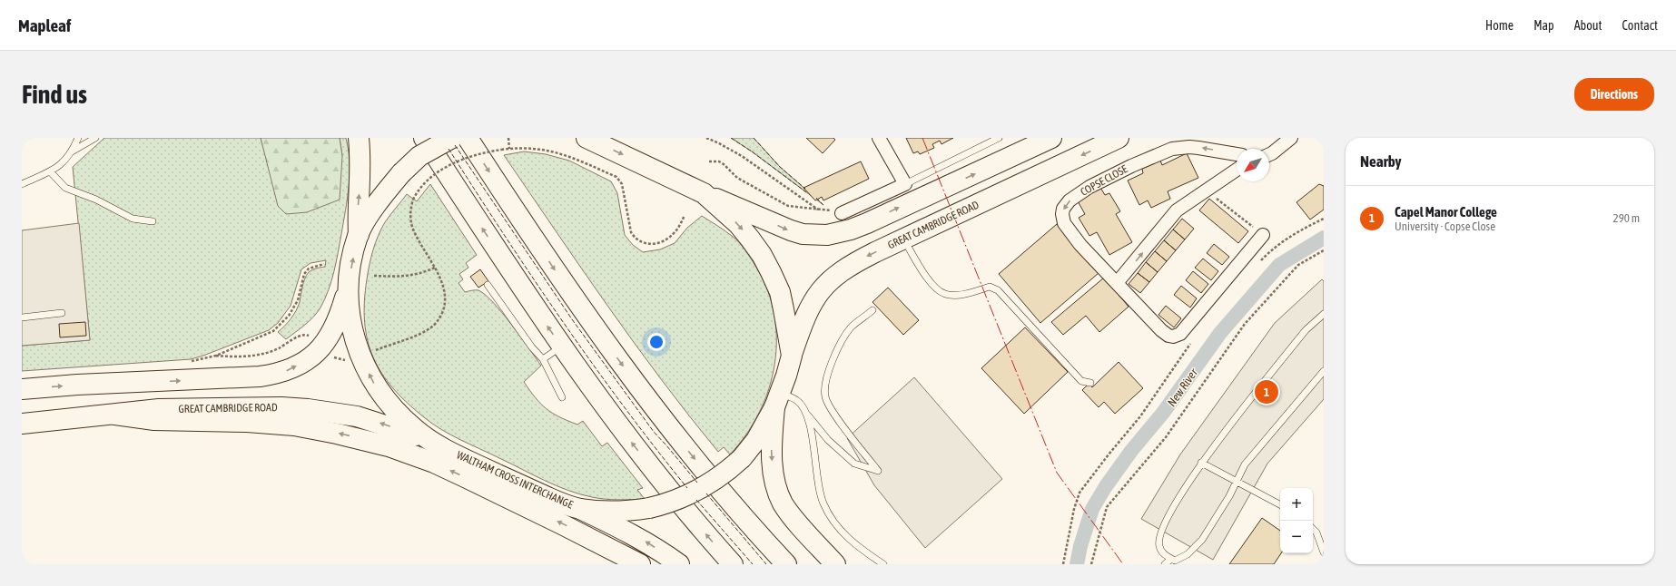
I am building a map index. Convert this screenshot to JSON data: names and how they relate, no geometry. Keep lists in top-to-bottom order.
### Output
{
  "streets": {
    "highway": ["GREAT CAMBRIDGE ROAD", "WALTHAM CROSS INTERCHANGE"],
    "street": ["COPSE CLOSE"]
  },
  "crossings": [
    ["GREAT CAMBRIDGE ROAD", "WALTHAM CROSS INTERCHANGE"]
  ],
  "water": ["New River"],
  "north": "bottom left",
  "page": {
    "header": "Mapleaf",
    "nav": [
      "Home",
      "Map",
      "About",
      "Contact"
    ],
    "buttons": "Directions",
    "title": "Find us",
    "heading": "Nearby",
    "list": [
      {
        "mark": "1",
        "name": "Capel Manor College",
        "note": "University · Copse Close",
        "value": "290 m"
      }
    ],
    "pins": "1",
    "map_buttons": ["+", "−"]
  }
}
